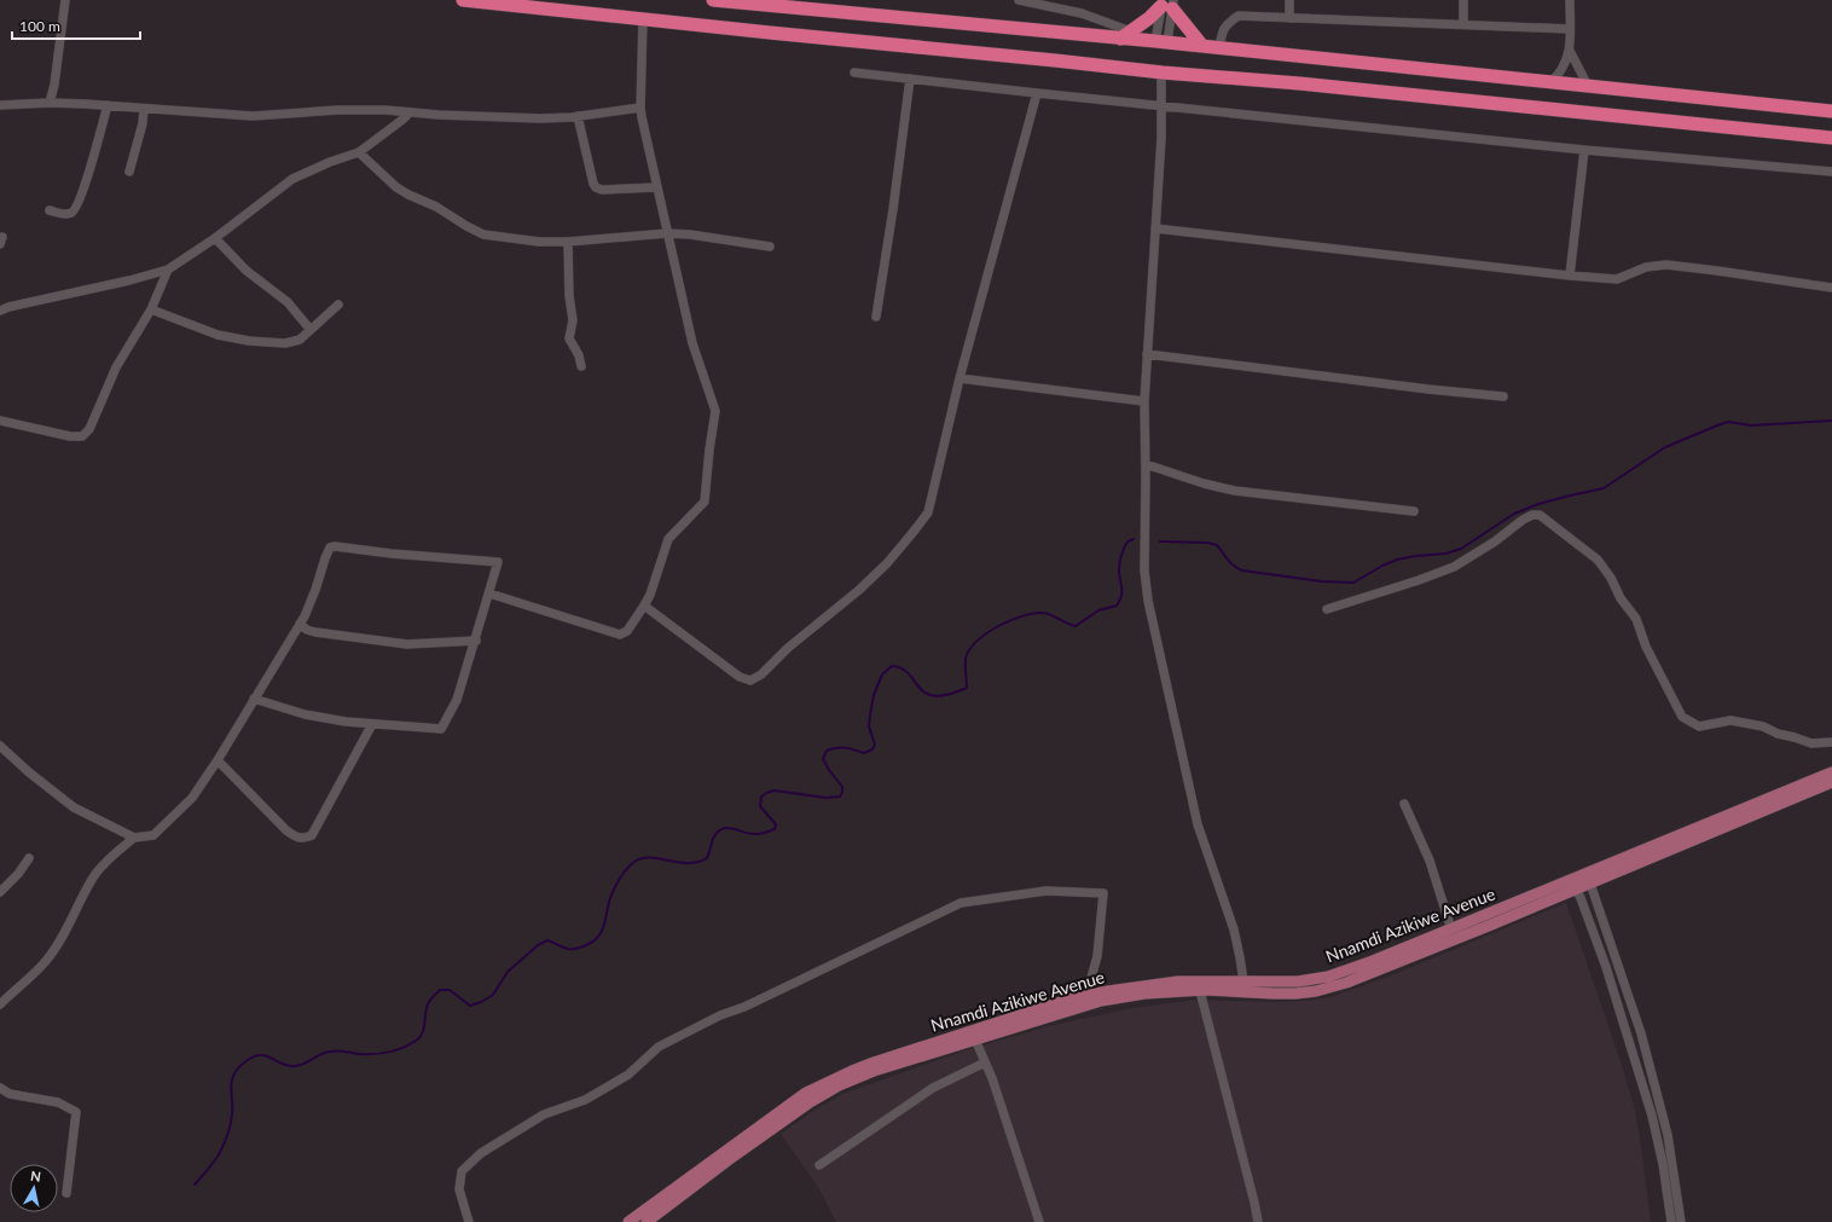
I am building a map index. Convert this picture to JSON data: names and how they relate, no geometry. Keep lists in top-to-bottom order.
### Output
{
  "streets": {
    "main road": ["Nnamdi Azikiwe Avenue"]
  },
  "scale_bar": "100 m",
  "north": "top"
}
